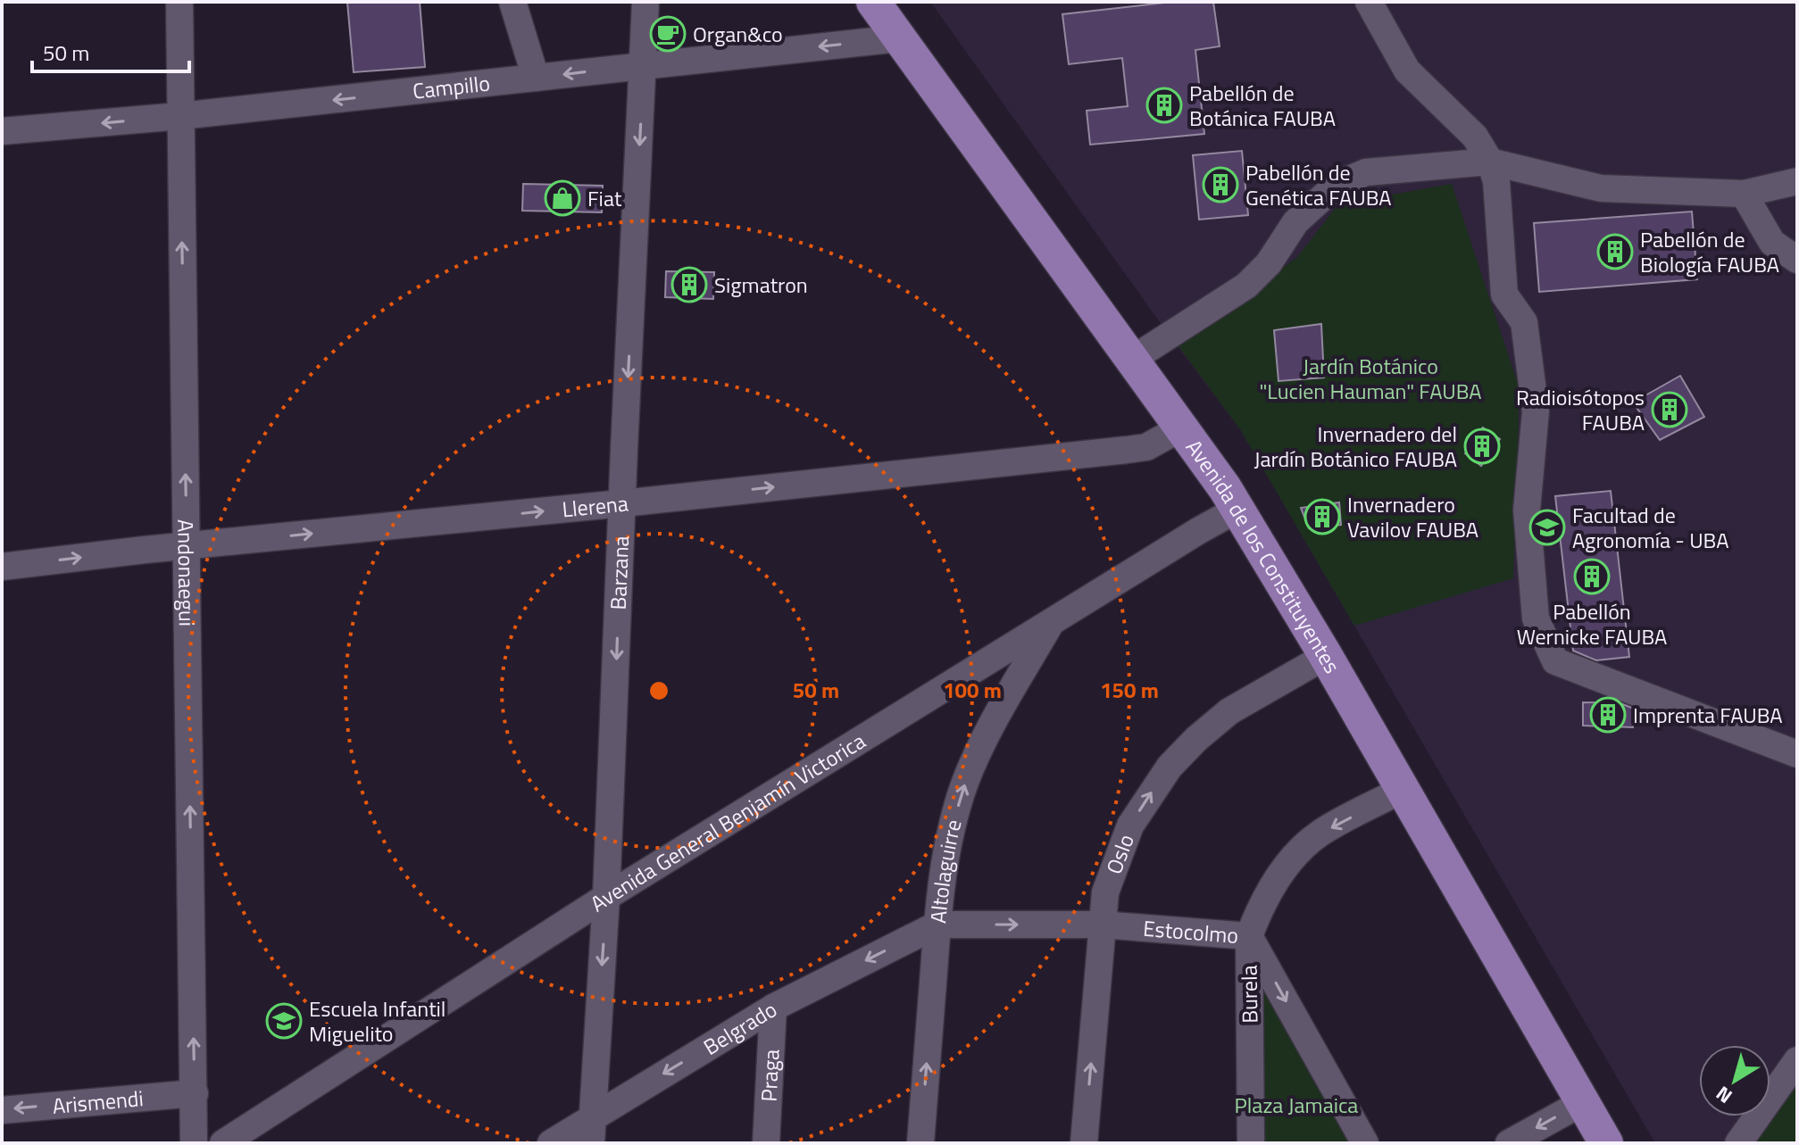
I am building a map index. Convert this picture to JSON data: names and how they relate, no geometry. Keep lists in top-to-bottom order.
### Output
{
  "streets": {
    "main road": ["Avenida de los Constituyentes"],
    "street": [
      "Campillo",
      "Llerena",
      "Andonaegui",
      "Barzana",
      "Avenida General Benjamín Victorica",
      "Oslo",
      "Altolaguirre",
      "Estocolmo",
      "Burela",
      "Belgrado",
      "Praga",
      "Arismendi"
    ]
  },
  "crossings": [
    ["Campillo", "Avenida de los Constituyentes"],
    ["Campillo", "Andonaegui"],
    ["Campillo", "Barzana"],
    ["Llerena", "Avenida de los Constituyentes"],
    ["Llerena", "Andonaegui"],
    ["Llerena", "Barzana"],
    ["Avenida de los Constituyentes", "Avenida General Benjamín Victorica"],
    ["Avenida de los Constituyentes", "Oslo"],
    ["Avenida de los Constituyentes", "Burela"],
    ["Andonaegui", "Arismendi"],
    ["Barzana", "Avenida General Benjamín Victorica"],
    ["Barzana", "Belgrado"],
    ["Avenida General Benjamín Victorica", "Altolaguirre"],
    ["Oslo", "Estocolmo"],
    ["Altolaguirre", "Estocolmo"],
    ["Altolaguirre", "Belgrado"],
    ["Estocolmo", "Burela"],
    ["Estocolmo", "Belgrado"],
    ["Belgrado", "Praga"]
  ],
  "one_way": [
    "Campillo",
    "Llerena",
    "Andonaegui",
    "Barzana",
    "Oslo",
    "Altolaguirre",
    "Estocolmo",
    "Burela",
    "Belgrado",
    "Arismendi"
  ],
  "parks": ["Jardín Botánico \"Lucien Hauman\" FAUBA", "Plaza Jamaica"],
  "places": {
    "cafe": ["Organ&co"],
    "building": [
      "Pabellón de Botánica FAUBA",
      "Pabellón de Genética FAUBA",
      "Pabellón de Biología FAUBA",
      "Sigmatron",
      "Radioisótopos FAUBA",
      "Invernadero del Jardín Botánico FAUBA",
      "Invernadero Vavilov FAUBA",
      "Pabellón Wernicke FAUBA",
      "Imprenta FAUBA"
    ],
    "shop": ["Fiat"],
    "school or university": ["Facultad de Agronomía - UBA", "Escuela Infantil Miguelito"]
  },
  "scale_bar": "50 m",
  "north": "bottom left",
  "rings": ["50 m", "100 m", "150 m"]
}
